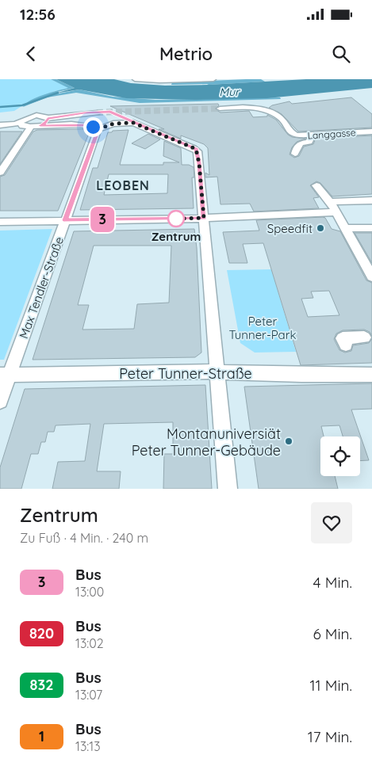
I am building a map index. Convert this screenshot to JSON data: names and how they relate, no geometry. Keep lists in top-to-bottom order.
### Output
{
  "streets": {
    "street": ["Langgasse", "Max Tendler-Straße", "Peter Tunner-Straße"]
  },
  "crossings": [
    ["Max Tendler-Straße", "Peter Tunner-Straße"]
  ],
  "districts": ["LEOBEN"],
  "water": ["Mur"],
  "parks": ["Peter Tunner-Park"],
  "places": ["Zentrum", "Speedfit", "Montanuniversiät Peter Tunner-Gebäude"],
  "lines": ["bus line 3"],
  "page": {
    "status": "12:56",
    "header": "Metrio",
    "on_map": "3",
    "heading": ["Zentrum", "Zu Fuß · 4 Min. · 240 m"],
    "list": [
      {
        "mark": "3",
        "name": "Bus",
        "note": "13:00",
        "value": "4 Min."
      },
      {
        "mark": "820",
        "name": "Bus",
        "note": "13:02",
        "value": "6 Min."
      },
      {
        "mark": "832",
        "name": "Bus",
        "note": "13:07",
        "value": "11 Min."
      },
      {
        "mark": "1",
        "name": "Bus",
        "note": "13:13",
        "value": "17 Min."
      }
    ]
  }
}
